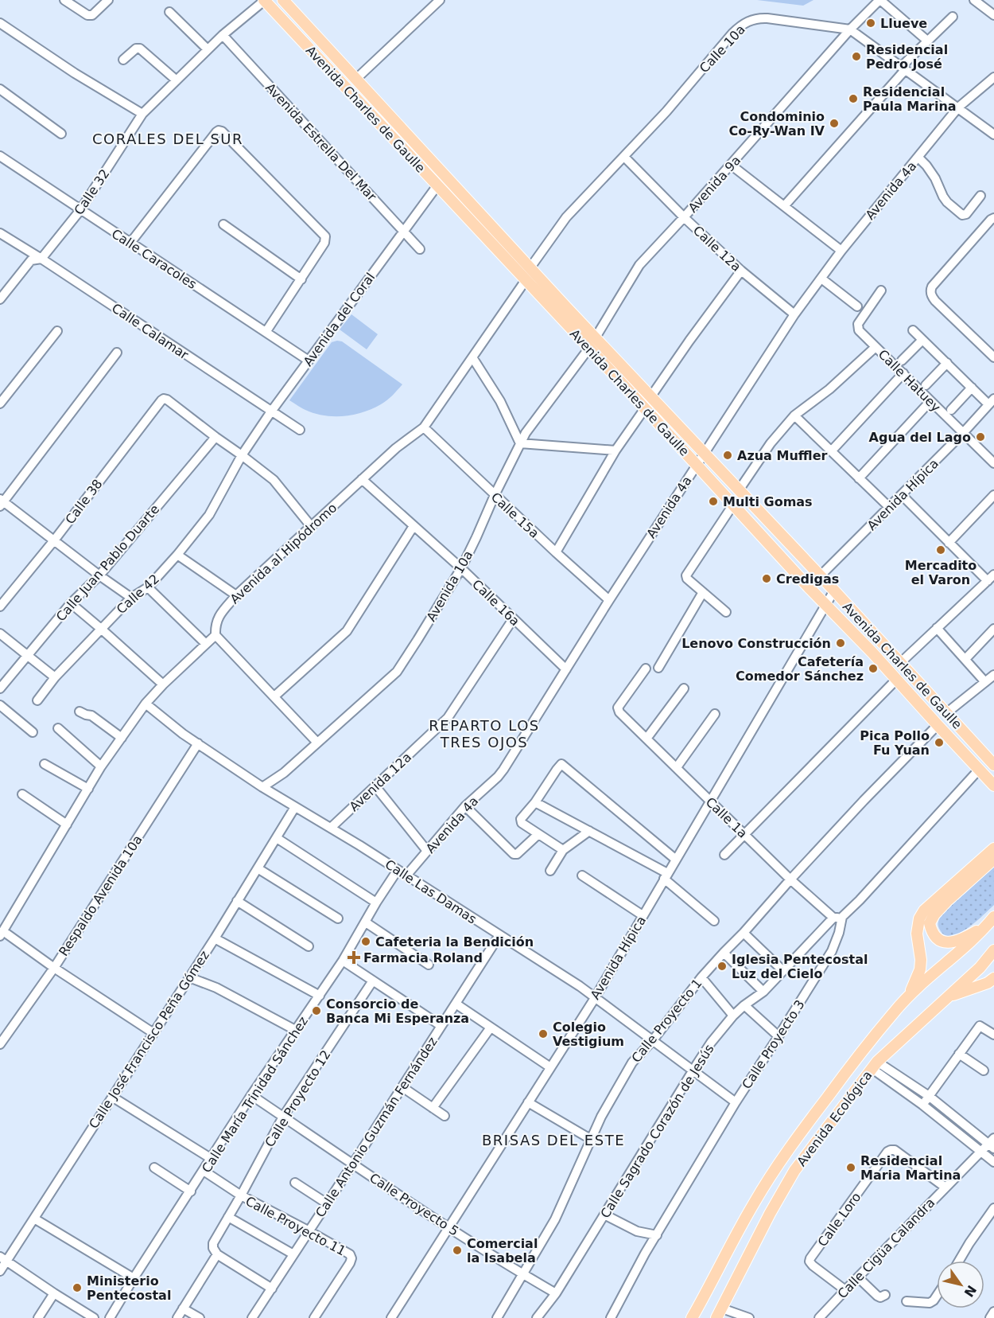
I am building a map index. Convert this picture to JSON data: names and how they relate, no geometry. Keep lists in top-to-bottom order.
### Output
{
  "streets": {
    "main road": ["Avenida Charles de Gaulle", "Avenida Ecológica"],
    "street": [
      "Calle 10a",
      "Avenida Estrella Del Mar",
      "Avenida 9a",
      "Avenida 4a",
      "Calle 32",
      "Calle 12a",
      "Calle Caracoles",
      "Avenida del Coral",
      "Calle Calamar",
      "Calle Hatuey",
      "Avenida Hípica",
      "Calle 38",
      "Calle 15a",
      "Avenida al Hipódromo",
      "Calle Juan Pablo Duarte",
      "Avenida 10a",
      "Calle 42",
      "Calle 16a",
      "Avenida 12a",
      "Calle 1a",
      "Calle Las Damas",
      "Respaldo Avenida 10a",
      "Calle Proyecto 1",
      "Calle José Francisco Peña Gómez",
      "Calle Proyecto 3",
      "Calle María Trinidad Sánchez",
      "Calle Proyecto 12",
      "Calle Antonio Guzmán Fernández",
      "Calle Sagrado Corazón de Jesús",
      "Calle Proyecto 5",
      "Calle Loro",
      "Calle Proyecto 11",
      "Calle Cigüa Calandra"
    ]
  },
  "crossings": [
    ["Calle 10a", "Avenida Charles de Gaulle"],
    ["Calle 10a", "Avenida 9a"],
    ["Calle 10a", "Avenida 4a"],
    ["Calle 10a", "Calle 12a"],
    ["Avenida Charles de Gaulle", "Avenida 9a"],
    ["Avenida Charles de Gaulle", "Avenida 4a"],
    ["Avenida Charles de Gaulle", "Calle 32"],
    ["Avenida Charles de Gaulle", "Avenida del Coral"],
    ["Avenida Charles de Gaulle", "Avenida Hípica"],
    ["Avenida Charles de Gaulle", "Avenida al Hipódromo"],
    ["Avenida Charles de Gaulle", "Avenida 10a"],
    ["Avenida Charles de Gaulle", "Calle Proyecto 1"],
    ["Avenida Estrella Del Mar", "Calle 32"],
    ["Avenida Estrella Del Mar", "Avenida del Coral"],
    ["Avenida 9a", "Calle 12a"],
    ["Avenida 9a", "Avenida 10a"],
    ["Avenida 4a", "Calle 12a"],
    ["Avenida 4a", "Calle 15a"],
    ["Avenida 4a", "Calle 16a"],
    ["Avenida 4a", "Calle Las Damas"],
    ["Calle 32", "Calle Caracoles"],
    ["Calle 32", "Calle Calamar"],
    ["Calle Caracoles", "Avenida del Coral"],
    ["Avenida del Coral", "Calle Calamar"],
    ["Avenida del Coral", "Calle 42"],
    ["Calle Hatuey", "Avenida Hípica"],
    ["Avenida Hípica", "Calle 1a"],
    ["Avenida Hípica", "Calle Las Damas"],
    ["Avenida Hípica", "Calle Proyecto 5"],
    ["Calle 38", "Calle Juan Pablo Duarte"],
    ["Calle 15a", "Avenida al Hipódromo"],
    ["Calle 15a", "Avenida 10a"],
    ["Avenida al Hipódromo", "Calle 16a"],
    ["Avenida 10a", "Calle 16a"],
    ["Avenida 10a", "Calle Las Damas"],
    ["Calle 16a", "Avenida 12a"],
    ["Avenida 12a", "Calle Las Damas"],
    ["Calle 1a", "Calle Proyecto 1"],
    ["Calle 1a", "Calle Proyecto 3"],
    ["Calle 1a", "Calle Sagrado Corazón de Jesús"],
    ["Calle Las Damas", "Respaldo Avenida 10a"],
    ["Calle Las Damas", "Calle Proyecto 1"],
    ["Calle Las Damas", "Calle José Francisco Peña Gómez"],
    ["Calle Las Damas", "Calle Proyecto 3"],
    ["Calle Las Damas", "Calle María Trinidad Sánchez"],
    ["Calle Las Damas", "Calle Antonio Guzmán Fernández"],
    ["Calle Las Damas", "Calle Sagrado Corazón de Jesús"],
    ["Calle Proyecto 1", "Calle Proyecto 5"],
    ["Calle Proyecto 3", "Calle Sagrado Corazón de Jesús"],
    ["Calle María Trinidad Sánchez", "Calle Proyecto 5"],
    ["Calle María Trinidad Sánchez", "Calle Proyecto 11"],
    ["Calle Proyecto 12", "Calle Proyecto 5"],
    ["Calle Proyecto 12", "Calle Proyecto 11"],
    ["Calle Antonio Guzmán Fernández", "Calle Proyecto 5"],
    ["Calle Antonio Guzmán Fernández", "Calle Proyecto 11"],
    ["Calle Sagrado Corazón de Jesús", "Calle Proyecto 5"],
    ["Calle Loro", "Calle Cigüa Calandra"]
  ],
  "districts": ["CORALES DEL SUR", "REPARTO LOS TRES OJOS", "BRISAS DEL ESTE"],
  "places": {
    "other": [
      "Llueve",
      "Residencial Pedro José",
      "Residencial Paula Marina",
      "Condominio Co-Ry-Wan IV",
      "Agua del Lago",
      "Azua Muffler",
      "Multi Gomas",
      "Mercadito el Varon",
      "Credigas",
      "Lenovo Construcción",
      "Cafetería Comedor Sánchez",
      "Pica Pollo Fu Yuan",
      "Cafeteria la Bendición",
      "Iglesia Pentecostal Luz del Cielo",
      "Consorcio de Banca Mi Esperanza",
      "Colegio Vestigium",
      "Residencial Maria Martina",
      "Comercial la Isabela",
      "Ministerio Pentecostal"
    ],
    "health": ["Farmacia Roland"]
  },
  "north": "bottom right"
}
